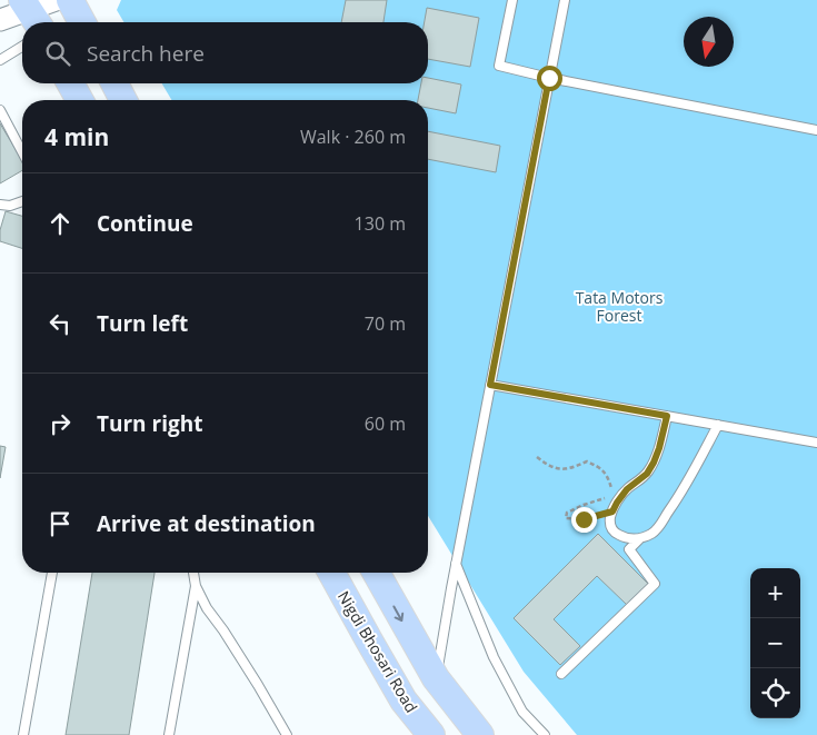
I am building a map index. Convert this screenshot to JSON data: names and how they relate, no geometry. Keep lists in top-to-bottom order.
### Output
{
  "streets": {
    "main road": ["Nigdi Bhosari Road"]
  },
  "parks": ["Tata Motors Forest"],
  "north": "bottom",
  "page": {
    "search": "Search here",
    "heading": ["4 min", "Walk · 260 m"],
    "list": [
      ["Continue", "130 m"],
      ["Turn left", "70 m"],
      ["Turn right", "60 m"],
      "Arrive at destination"
    ],
    "map_buttons": ["+", "−"]
  }
}
